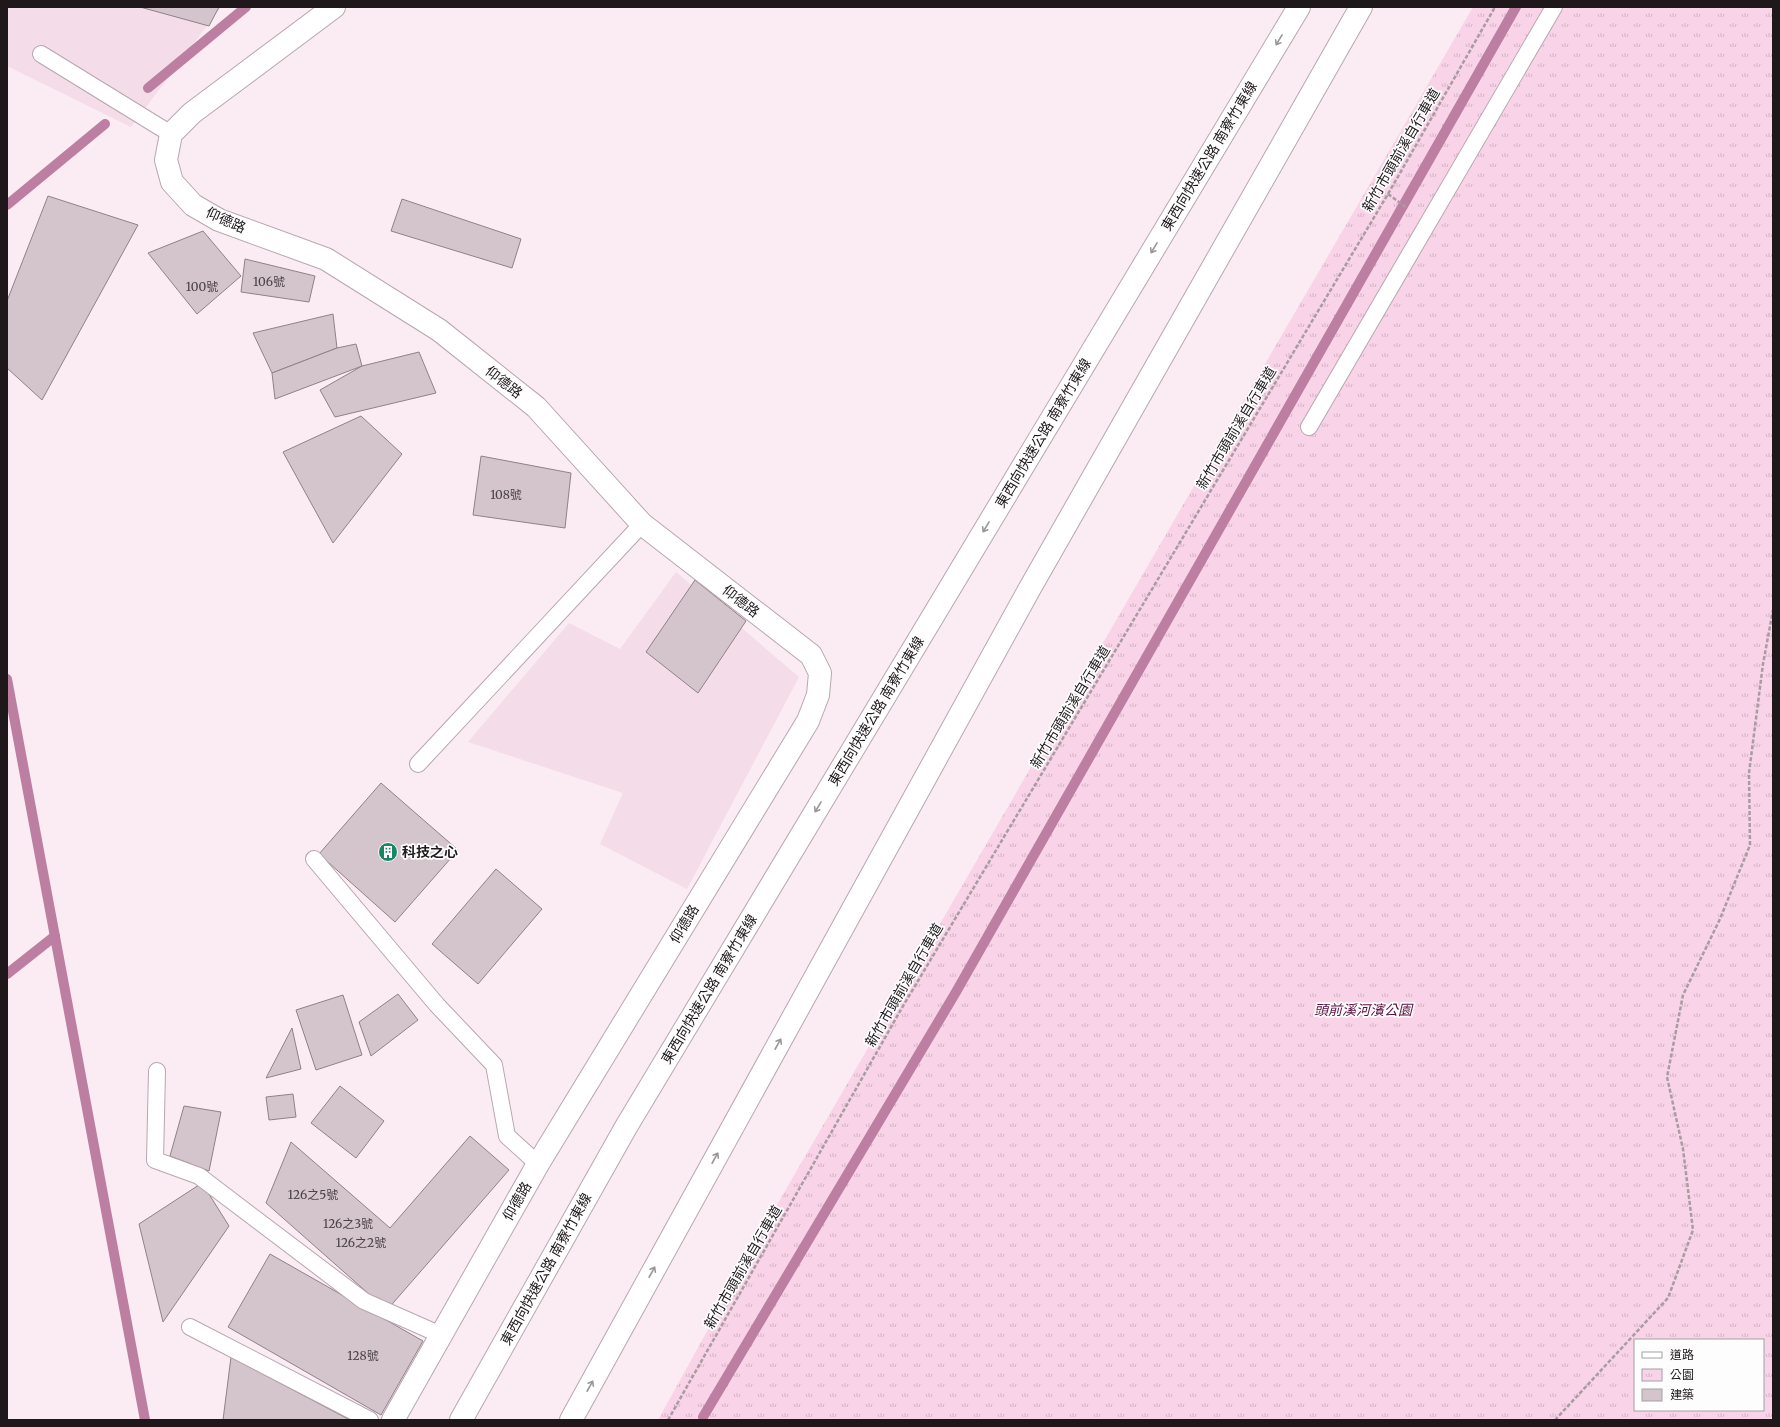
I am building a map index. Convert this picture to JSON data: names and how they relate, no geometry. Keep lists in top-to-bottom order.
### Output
{
  "streets": {
    "main road": ["東西向快速公路 南寮竹東線", "仰德路"],
    "path": ["新竹市頭前溪自行車道"]
  },
  "parks": ["頭前溪河濱公園"],
  "places": {
    "building": ["科技之心"]
  },
  "house_numbers": [
    "106號",
    "100號",
    "108號",
    "126之5號",
    "126之3號",
    "126之2號",
    "128號"
  ],
  "legend": ["道路", "公園", "建築"]
}
